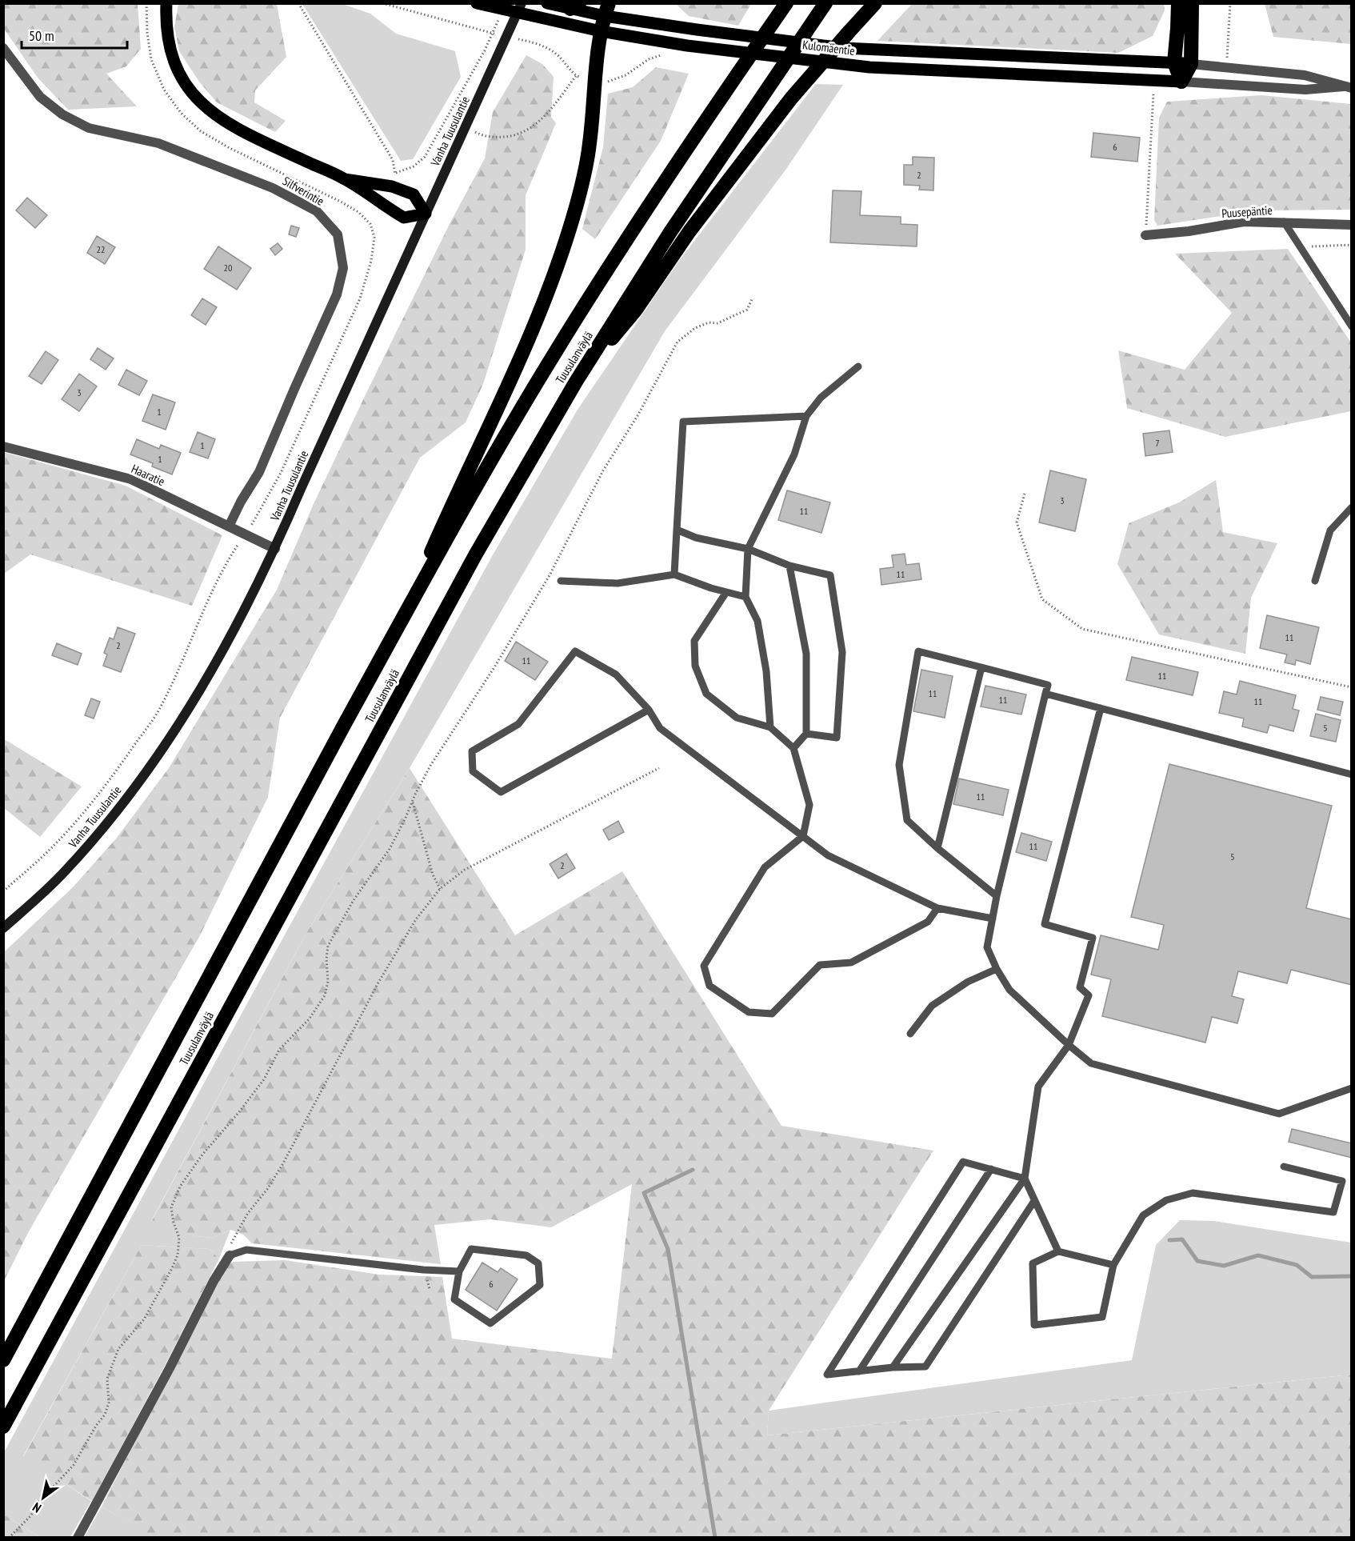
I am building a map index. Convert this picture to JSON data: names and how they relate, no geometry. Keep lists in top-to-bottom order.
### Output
{
  "streets": {
    "highway": ["Tuusulanväylä"],
    "main road": ["Kulomäentie", "Vanha Tuusulantie"],
    "street": ["Silfverintie", "Puusepäntie", "Haaratie"]
  },
  "crossings": [
    ["Vanha Tuusulantie", "Haaratie"],
    ["Silfverintie", "Haaratie"]
  ],
  "house_numbers": [
    "6",
    "2",
    "22",
    "20",
    "3",
    "1",
    "7",
    "1",
    "1",
    "3",
    "11",
    "11",
    "11",
    "2",
    "11",
    "11",
    "11",
    "11",
    "11",
    "5",
    "11",
    "11",
    "5",
    "2",
    "6"
  ],
  "scale_bar": "50 m",
  "north": "bottom left"
}
